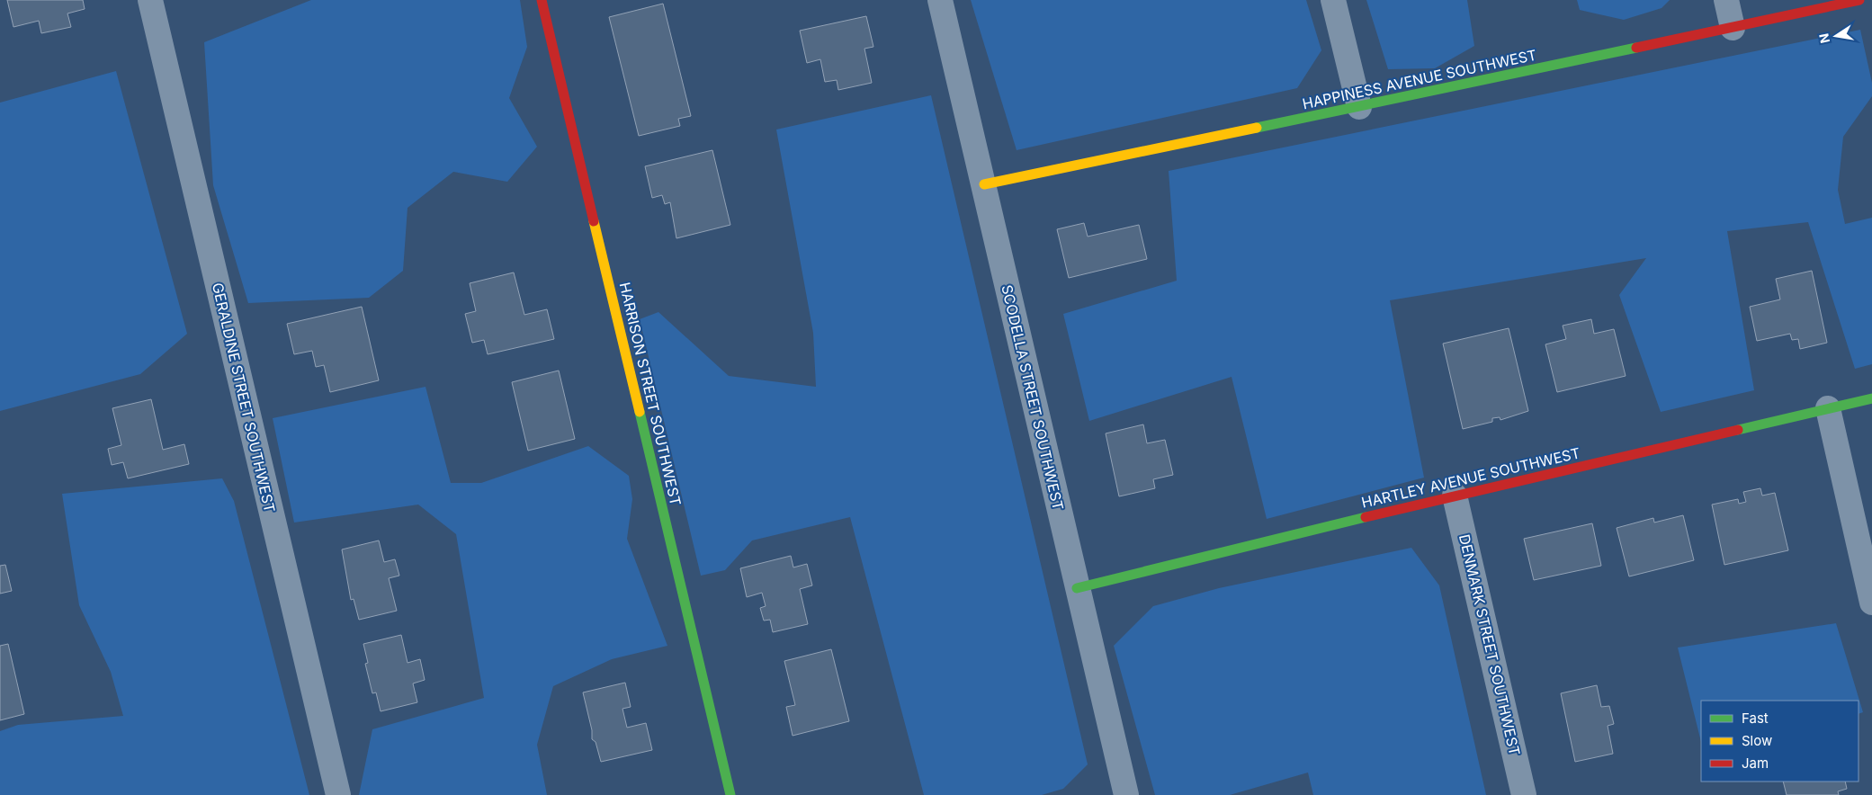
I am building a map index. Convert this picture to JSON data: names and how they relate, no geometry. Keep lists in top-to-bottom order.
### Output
{
  "streets": {
    "street": [
      "HAPPINESS AVENUE SOUTHWEST",
      "HARRISON STREET SOUTHWEST",
      "GERALDINE STREET SOUTHWEST",
      "SCODELLA STREET SOUTHWEST",
      "HARTLEY AVENUE SOUTHWEST",
      "DENMARK STREET SOUTHWEST"
    ]
  },
  "crossings": [
    ["HAPPINESS AVENUE SOUTHWEST", "SCODELLA STREET SOUTHWEST"],
    ["SCODELLA STREET SOUTHWEST", "HARTLEY AVENUE SOUTHWEST"],
    ["HARTLEY AVENUE SOUTHWEST", "DENMARK STREET SOUTHWEST"]
  ],
  "legend": ["Fast", "Slow", "Jam"],
  "north": "left"
}
